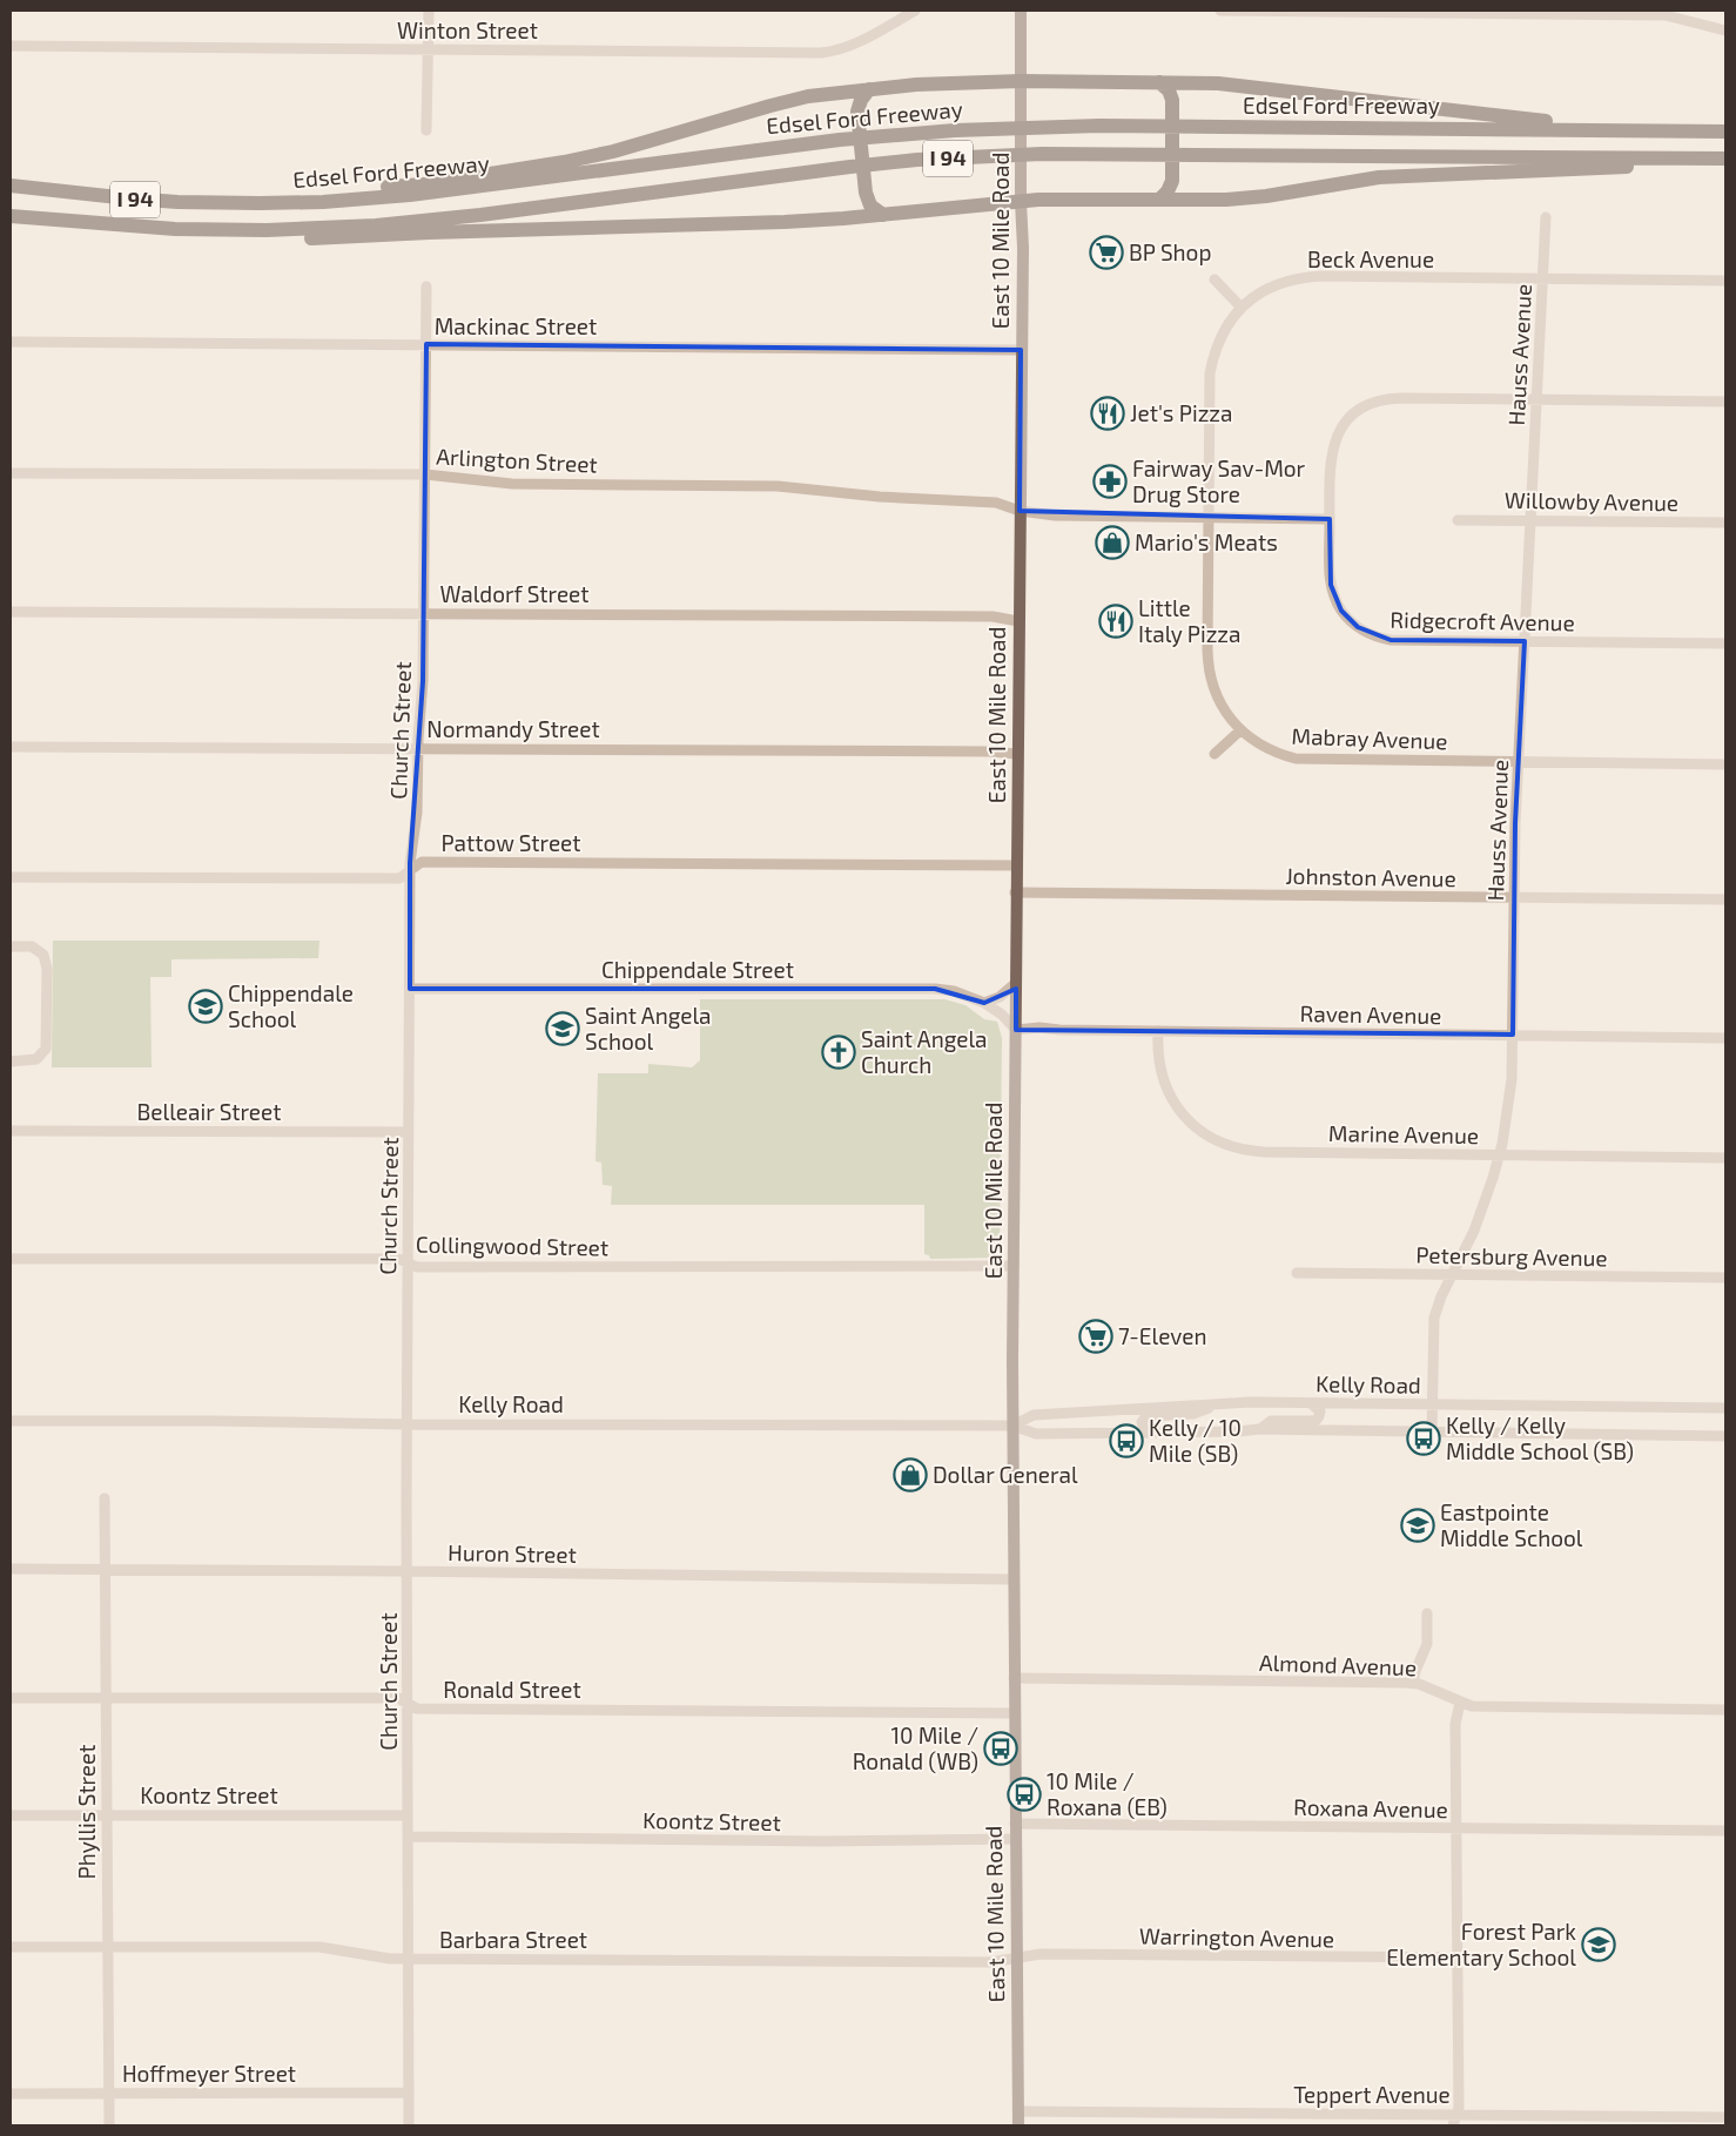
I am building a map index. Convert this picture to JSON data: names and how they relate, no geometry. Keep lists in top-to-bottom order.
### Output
{
  "streets": {
    "highway": ["Edsel Ford Freeway", "I 94"],
    "main road": ["East 10 Mile Road"],
    "street": [
      "Winton Street",
      "Beck Avenue",
      "Mackinac Street",
      "Hauss Avenue",
      "Arlington Street",
      "Willowby Avenue",
      "Waldorf Street",
      "Ridgecroft Avenue",
      "Normandy Street",
      "Church Street",
      "Mabray Avenue",
      "Pattow Street",
      "Johnston Avenue",
      "Chippendale Street",
      "Raven Avenue",
      "Belleair Street",
      "Marine Avenue",
      "Collingwood Street",
      "Petersburg Avenue",
      "Kelly Road",
      "Huron Street",
      "Almond Avenue",
      "Ronald Street",
      "Koontz Street",
      "Roxana Avenue",
      "Phyllis Street",
      "Warrington Avenue",
      "Barbara Street",
      "Hoffmeyer Street",
      "Teppert Avenue"
    ]
  },
  "crossings": [
    ["East 10 Mile Road", "Mackinac Street"],
    ["East 10 Mile Road", "Arlington Street"],
    ["East 10 Mile Road", "Waldorf Street"],
    ["East 10 Mile Road", "Normandy Street"],
    ["East 10 Mile Road", "Pattow Street"],
    ["East 10 Mile Road", "Johnston Avenue"],
    ["East 10 Mile Road", "Chippendale Street"],
    ["East 10 Mile Road", "Raven Avenue"],
    ["East 10 Mile Road", "Collingwood Street"],
    ["East 10 Mile Road", "Kelly Road"],
    ["East 10 Mile Road", "Huron Street"],
    ["East 10 Mile Road", "Almond Avenue"],
    ["East 10 Mile Road", "Ronald Street"],
    ["East 10 Mile Road", "Koontz Street"],
    ["East 10 Mile Road", "Roxana Avenue"],
    ["East 10 Mile Road", "Warrington Avenue"],
    ["East 10 Mile Road", "Barbara Street"],
    ["East 10 Mile Road", "Teppert Avenue"],
    ["Beck Avenue", "Hauss Avenue"],
    ["Beck Avenue", "Arlington Street"],
    ["Beck Avenue", "Mabray Avenue"],
    ["Mackinac Street", "Church Street"],
    ["Hauss Avenue", "Willowby Avenue"],
    ["Hauss Avenue", "Ridgecroft Avenue"],
    ["Hauss Avenue", "Mabray Avenue"],
    ["Hauss Avenue", "Johnston Avenue"],
    ["Hauss Avenue", "Raven Avenue"],
    ["Hauss Avenue", "Marine Avenue"],
    ["Hauss Avenue", "Petersburg Avenue"],
    ["Hauss Avenue", "Kelly Road"],
    ["Arlington Street", "Church Street"],
    ["Arlington Street", "Mabray Avenue"],
    ["Waldorf Street", "Church Street"],
    ["Normandy Street", "Church Street"],
    ["Church Street", "Pattow Street"],
    ["Church Street", "Chippendale Street"],
    ["Church Street", "Belleair Street"],
    ["Church Street", "Collingwood Street"],
    ["Church Street", "Kelly Road"],
    ["Church Street", "Huron Street"],
    ["Church Street", "Ronald Street"],
    ["Church Street", "Koontz Street"],
    ["Church Street", "Barbara Street"],
    ["Church Street", "Hoffmeyer Street"],
    ["Chippendale Street", "Raven Avenue"],
    ["Raven Avenue", "Marine Avenue"],
    ["Huron Street", "Phyllis Street"],
    ["Ronald Street", "Phyllis Street"],
    ["Koontz Street", "Phyllis Street"],
    ["Phyllis Street", "Barbara Street"],
    ["Phyllis Street", "Hoffmeyer Street"],
    ["Warrington Avenue", "Barbara Street"]
  ],
  "places": {
    "supermarket": ["BP Shop", "7-Eleven"],
    "restaurant": ["Jet's Pizza", "Little Italy Pizza"],
    "pharmacy": ["Fairway Sav-Mor Drug Store"],
    "shop": ["Mario's Meats", "Dollar General"],
    "school or university": [
      "Chippendale School",
      "Saint Angela School",
      "Eastpointe Middle School",
      "Forest Park Elementary School"
    ],
    "church": ["Saint Angela Church"],
    "bus stop": [
      "Kelly / Kelly Middle School (SB)",
      "Kelly / 10 Mile (SB)",
      "10 Mile / Ronald (WB)",
      "10 Mile / Roxana (EB)"
    ]
  }
}
